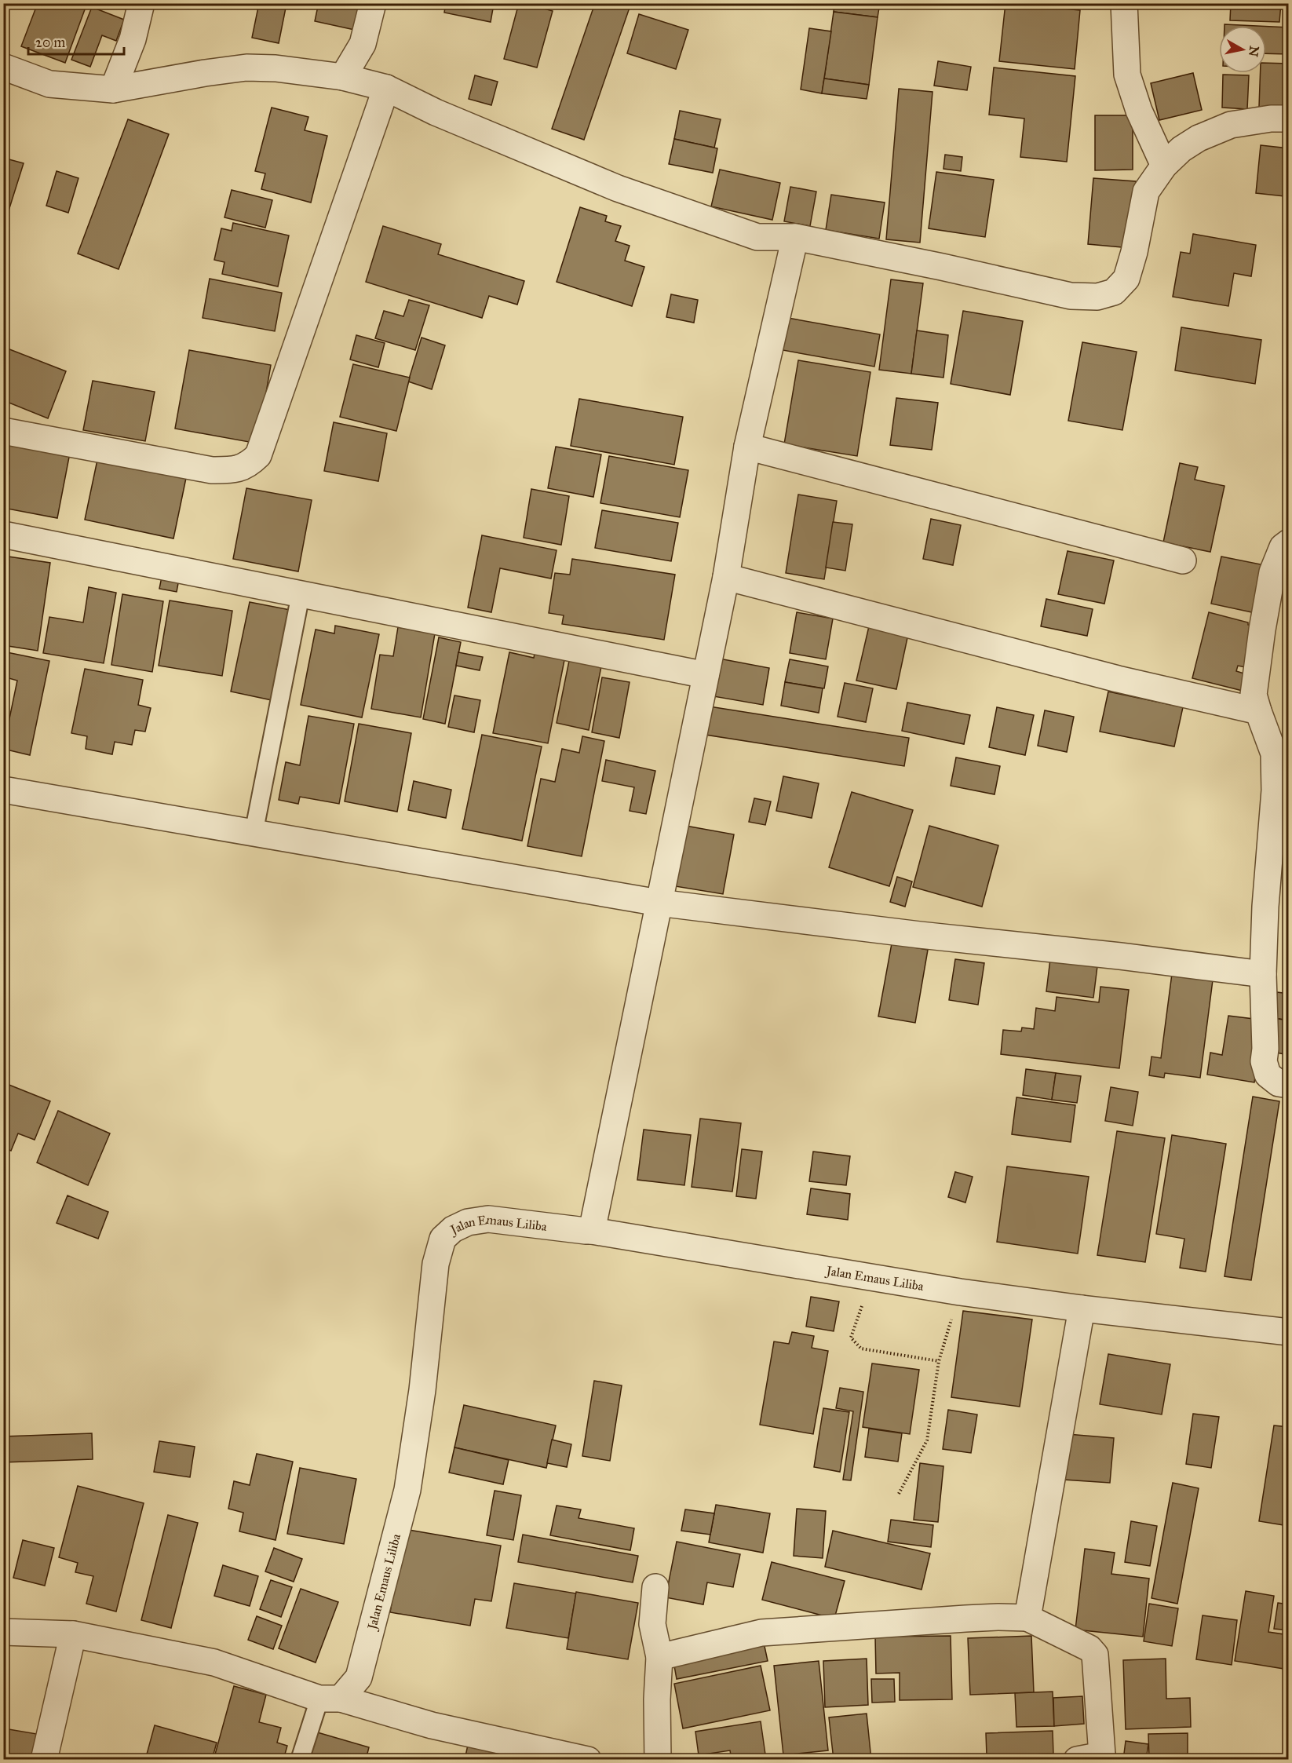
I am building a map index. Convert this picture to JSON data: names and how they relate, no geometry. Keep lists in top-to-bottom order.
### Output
{
  "streets": {
    "street": ["Jalan Emaus Liliba"]
  },
  "scale_bar": "20 m",
  "north": "right"
}
